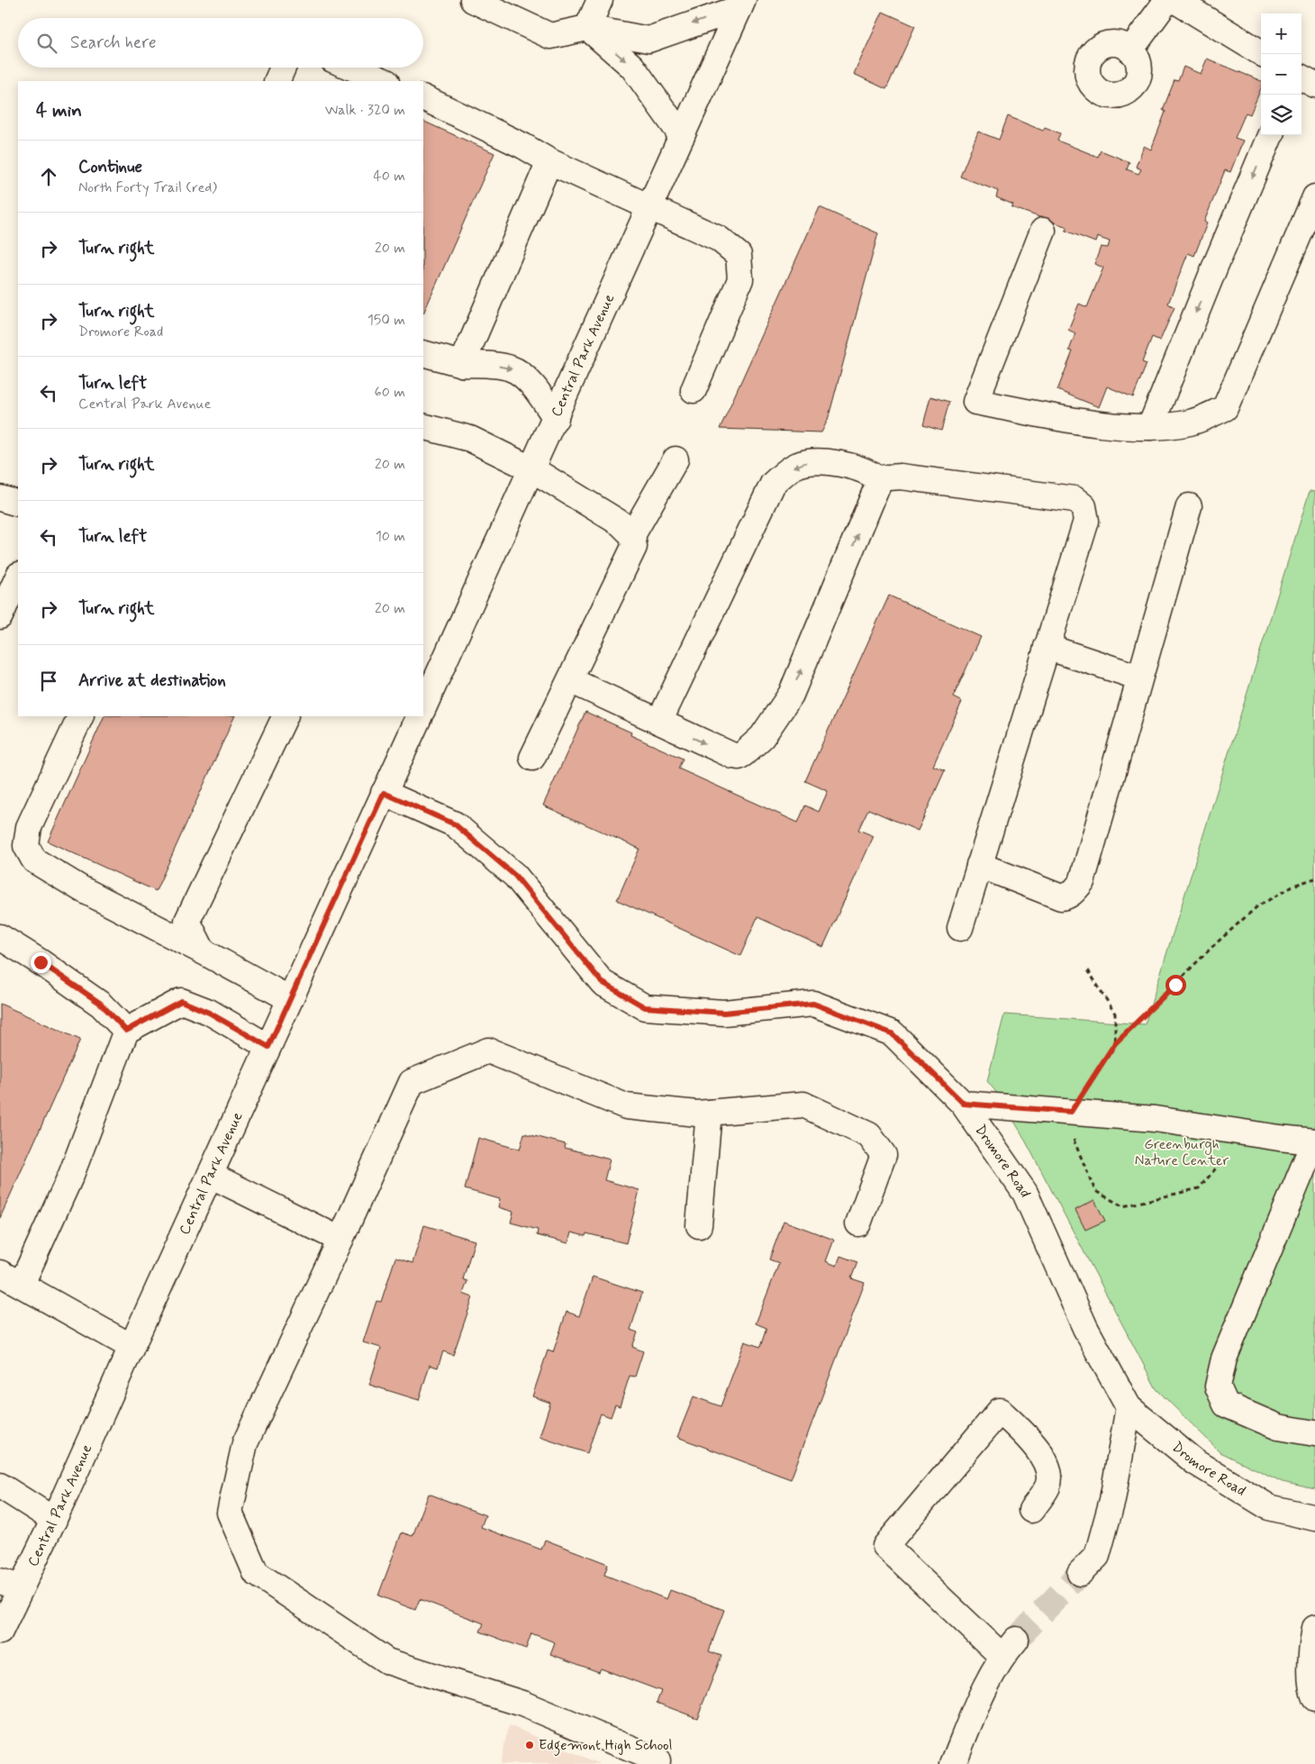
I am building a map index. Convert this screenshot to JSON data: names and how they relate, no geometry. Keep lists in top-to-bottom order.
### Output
{
  "streets": {
    "main road": ["Central Park Avenue", "Dromore Road"]
  },
  "crossings": [
    ["Central Park Avenue", "Dromore Road"]
  ],
  "parks": ["Greenburgh Nature Center"],
  "places": ["Edgemont High School"],
  "page": {
    "map_buttons": ["+", "−"],
    "search": "Search here",
    "heading": ["4 min", "Walk · 320 m"],
    "list": [
      ["Continue", "North Forty Trail (red)", "40 m"],
      ["Turn right", "20 m"],
      ["Turn right", "Dromore Road", "150 m"],
      ["Turn left", "Central Park Avenue", "60 m"],
      ["Turn right", "20 m"],
      ["Turn left", "10 m"],
      ["Turn right", "20 m"],
      "Arrive at destination"
    ]
  }
}
